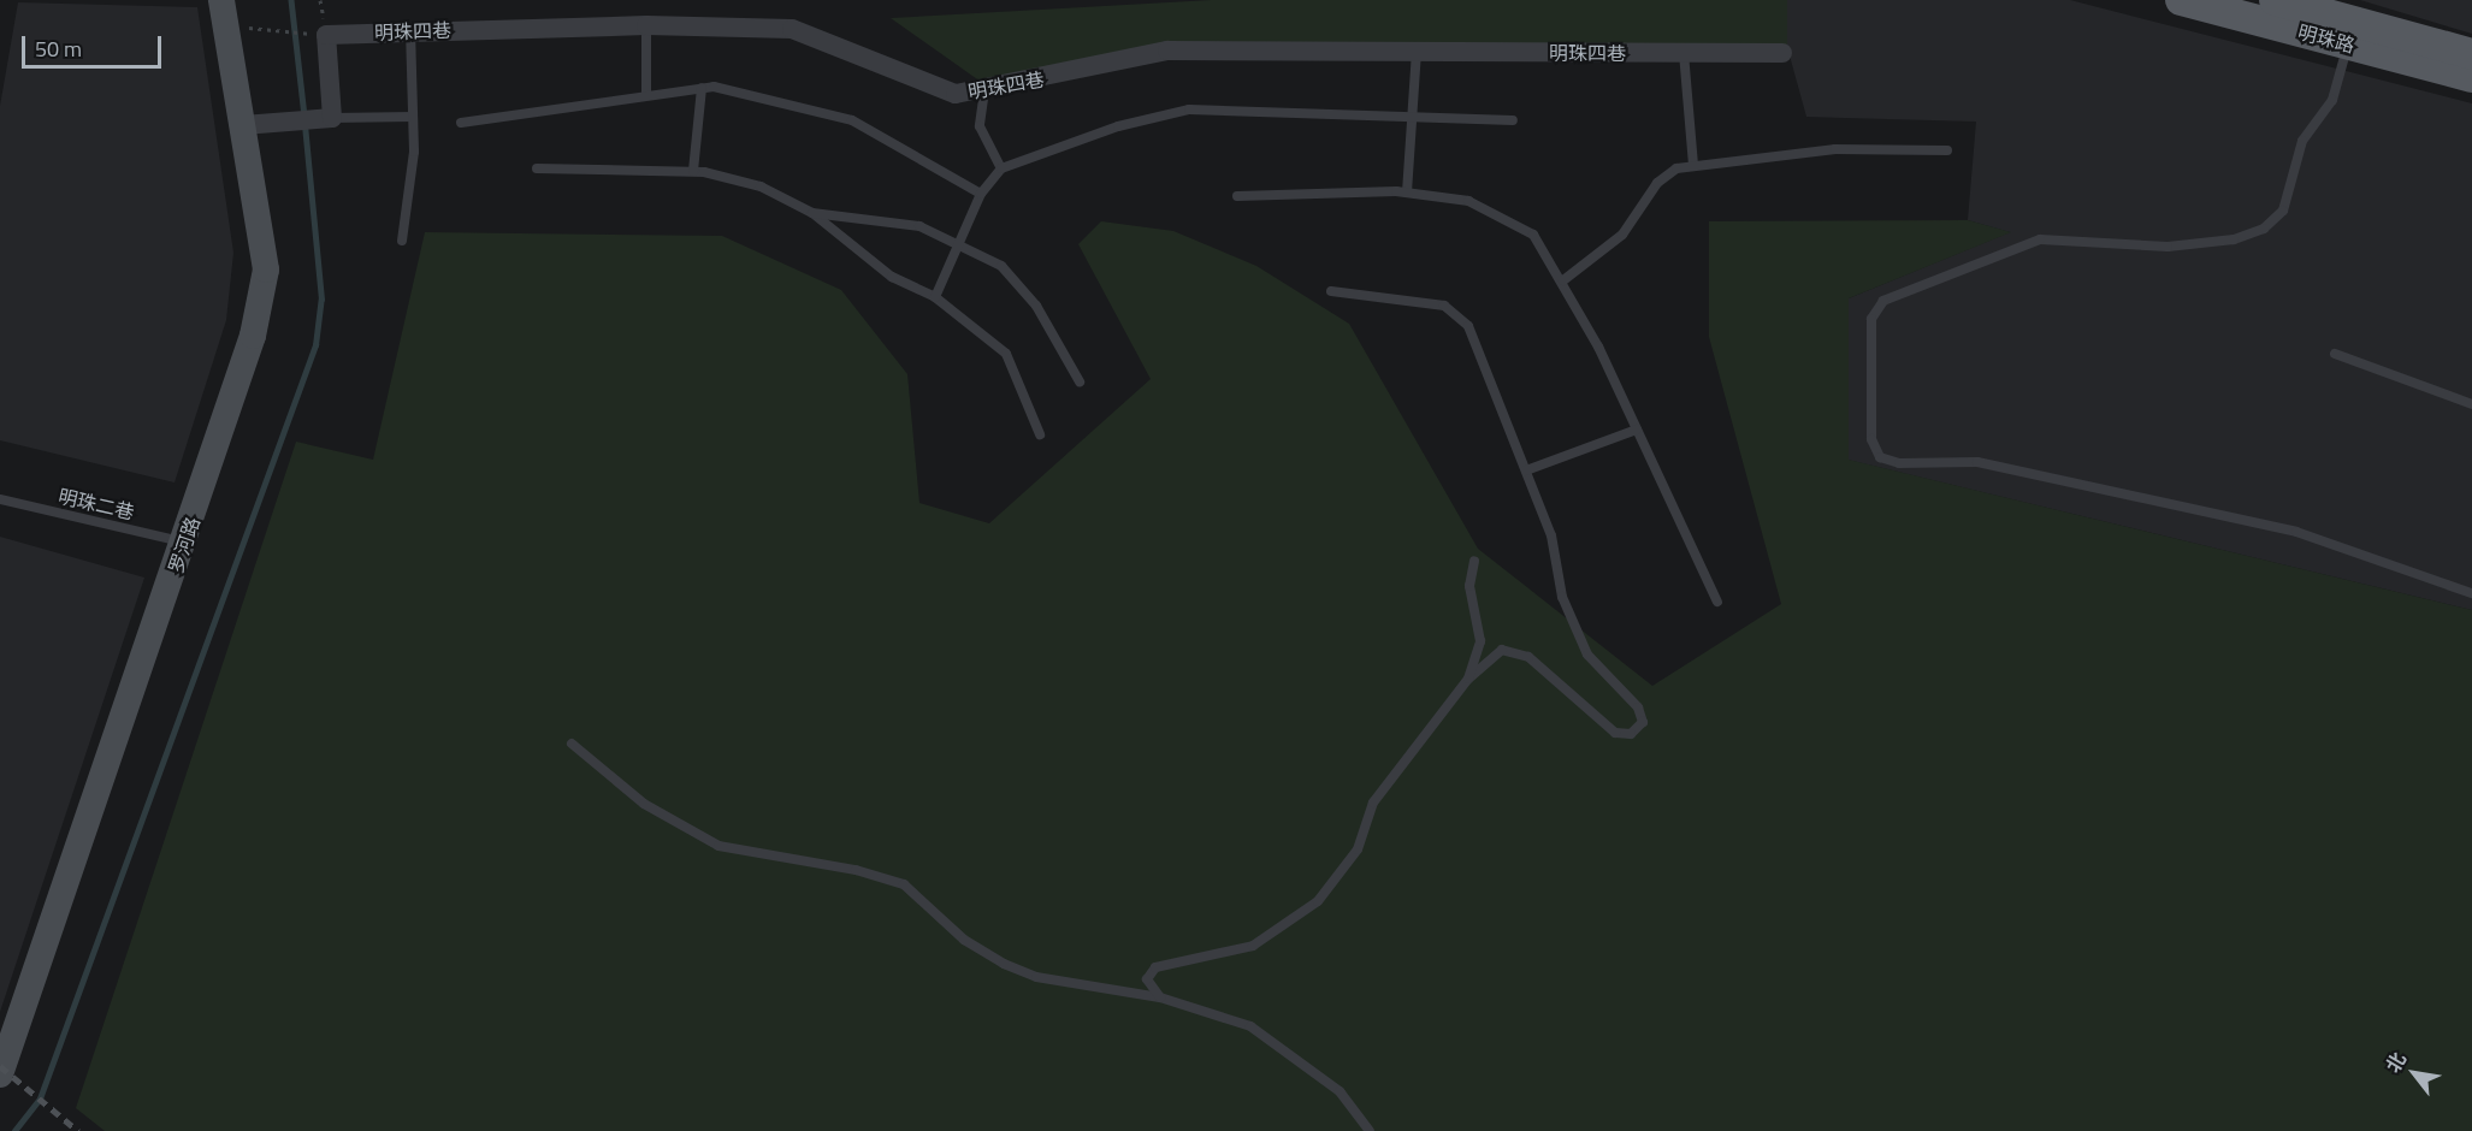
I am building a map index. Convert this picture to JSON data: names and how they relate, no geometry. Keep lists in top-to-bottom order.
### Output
{
  "streets": {
    "main road": ["明珠路", "罗河路"],
    "street": ["明珠四巷"],
    "lane": ["明珠二巷"]
  },
  "crossings": [
    ["明珠二巷", "罗河路"]
  ],
  "scale_bar": "50 m",
  "north": "top left"
}
